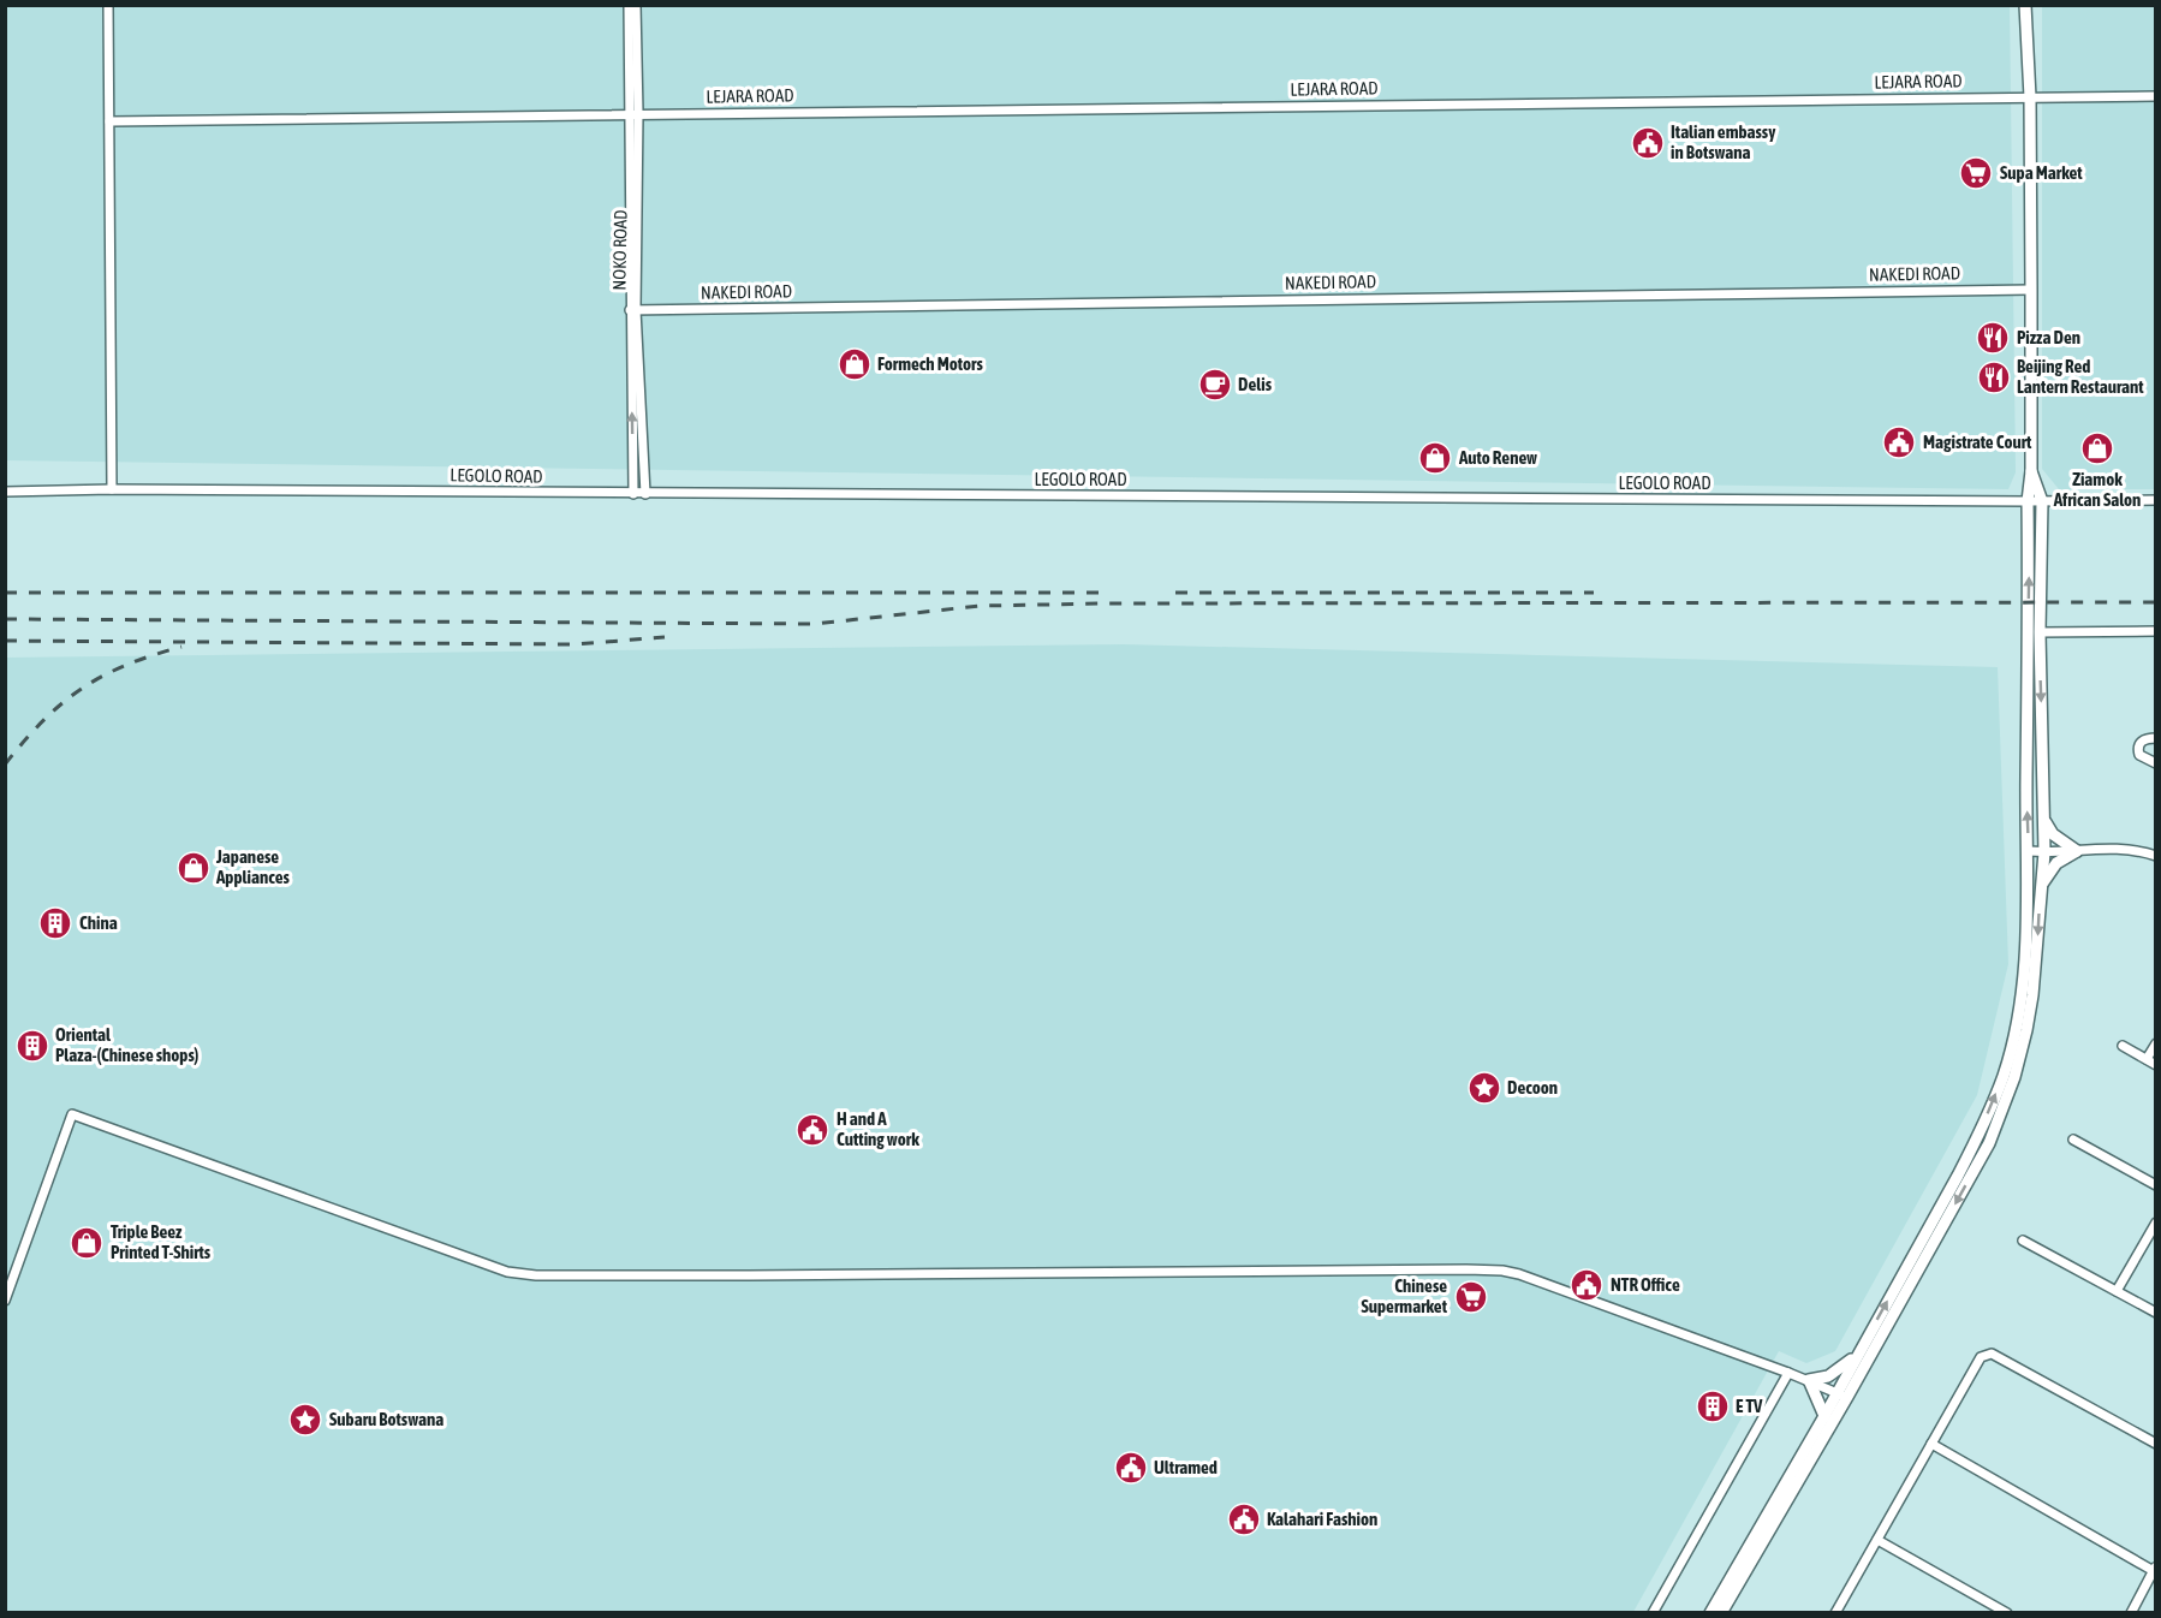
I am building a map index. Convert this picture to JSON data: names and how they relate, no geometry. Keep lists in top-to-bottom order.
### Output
{
  "streets": {
    "street": [
      "LEJARA ROAD",
      "NOKO ROAD",
      "NAKEDI ROAD",
      "LEGOLO ROAD"
    ]
  },
  "crossings": [
    ["LEJARA ROAD", "NOKO ROAD"],
    ["NOKO ROAD", "NAKEDI ROAD"],
    ["NOKO ROAD", "LEGOLO ROAD"]
  ],
  "places": {
    "public building": [
      "Italian embassy in Botswana",
      "Magistrate Court",
      "H and A Cutting work",
      "NTR Office",
      "Ultramed",
      "Kalahari Fashion"
    ],
    "supermarket": ["Supa Market", "Chinese Supermarket"],
    "restaurant": ["Pizza Den", "Beijing Red Lantern Restaurant"],
    "shop": [
      "Formech Motors",
      "Ziamok African Salon",
      "Auto Renew",
      "Japanese Appliances",
      "Triple Beez Printed T-Shirts"
    ],
    "cafe": ["Delis"],
    "building": ["China", "Oriental Plaza-(Chinese shops)", "E TV"],
    "place": ["Decoon", "Subaru Botswana"]
  }
}
